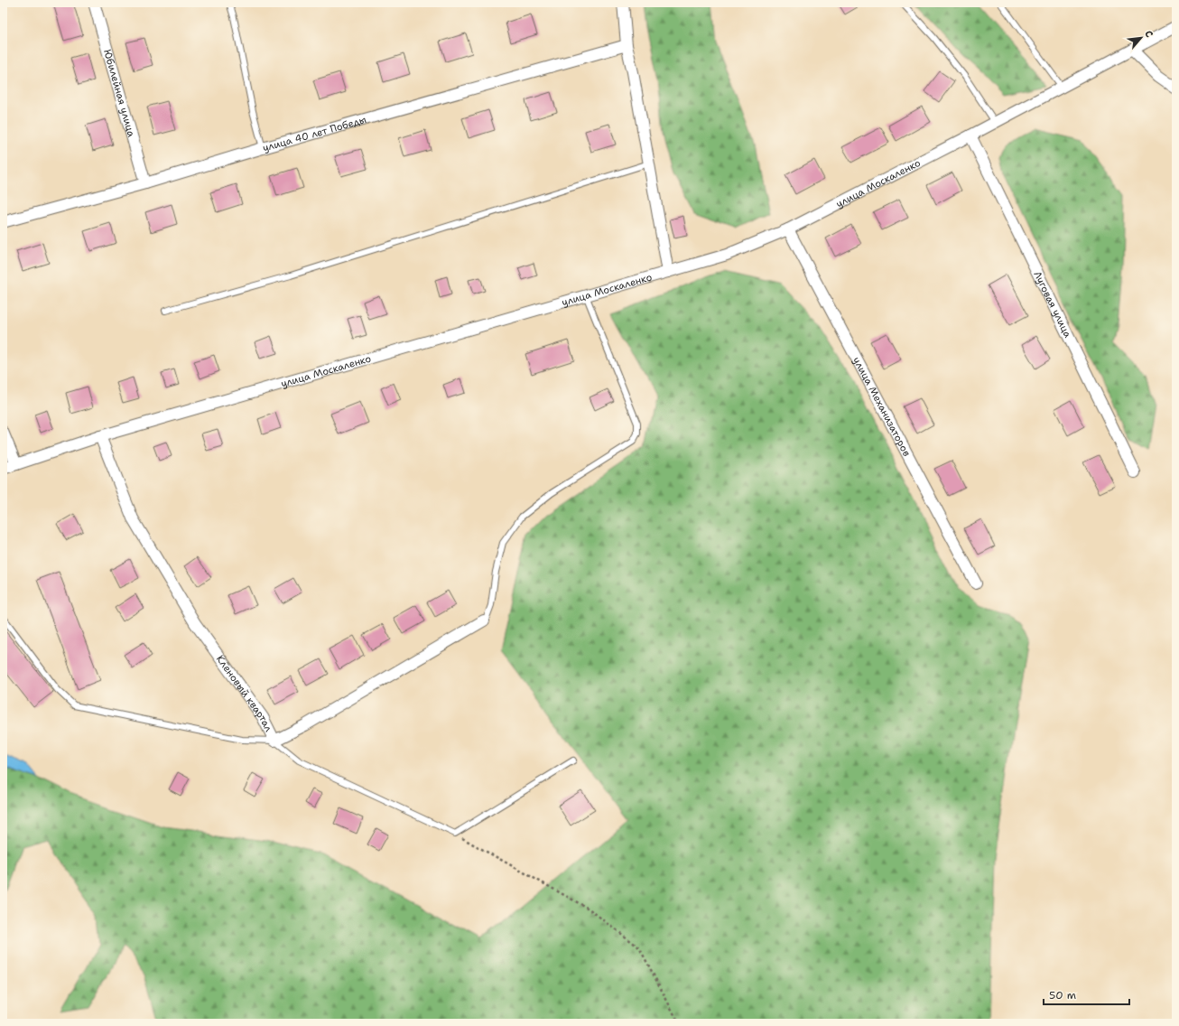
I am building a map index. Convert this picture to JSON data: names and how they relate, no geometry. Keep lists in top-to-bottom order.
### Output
{
  "streets": {
    "street": [
      "Юбилейная улица",
      "улица 40 лет Победы",
      "улица Москаленко",
      "Луговая улица",
      "улица Механизаторов",
      "Кленовый квартал"
    ]
  },
  "crossings": [
    ["Юбилейная улица", "улица 40 лет Победы"],
    ["улица Москаленко", "Луговая улица"],
    ["улица Москаленко", "улица Механизаторов"],
    ["улица Москаленко", "Кленовый квартал"]
  ],
  "scale_bar": "50 m",
  "north": "top right"
}
